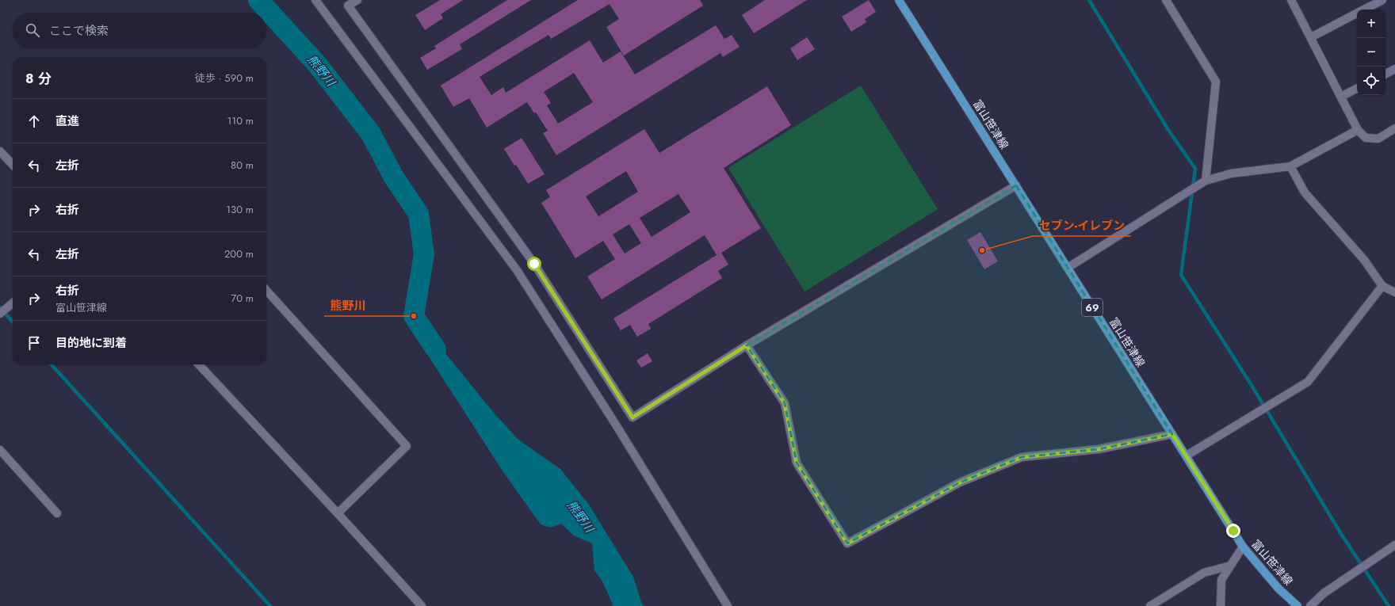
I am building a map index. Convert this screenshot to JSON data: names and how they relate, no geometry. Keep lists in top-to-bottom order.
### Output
{
  "streets": {
    "main road": ["富山笹津線", "69"]
  },
  "water": ["熊野川"],
  "places": ["セブン-イレブン", "熊野川"],
  "page": {
    "map_buttons": ["+", "−"],
    "search": "ここで検索",
    "heading": ["8 分", "徒歩 · 590 m"],
    "list": [
      ["直進", "110 m"],
      ["左折", "80 m"],
      ["右折", "130 m"],
      ["左折", "200 m"],
      ["右折", "富山笹津線", "70 m"],
      "目的地に到着"
    ]
  }
}
